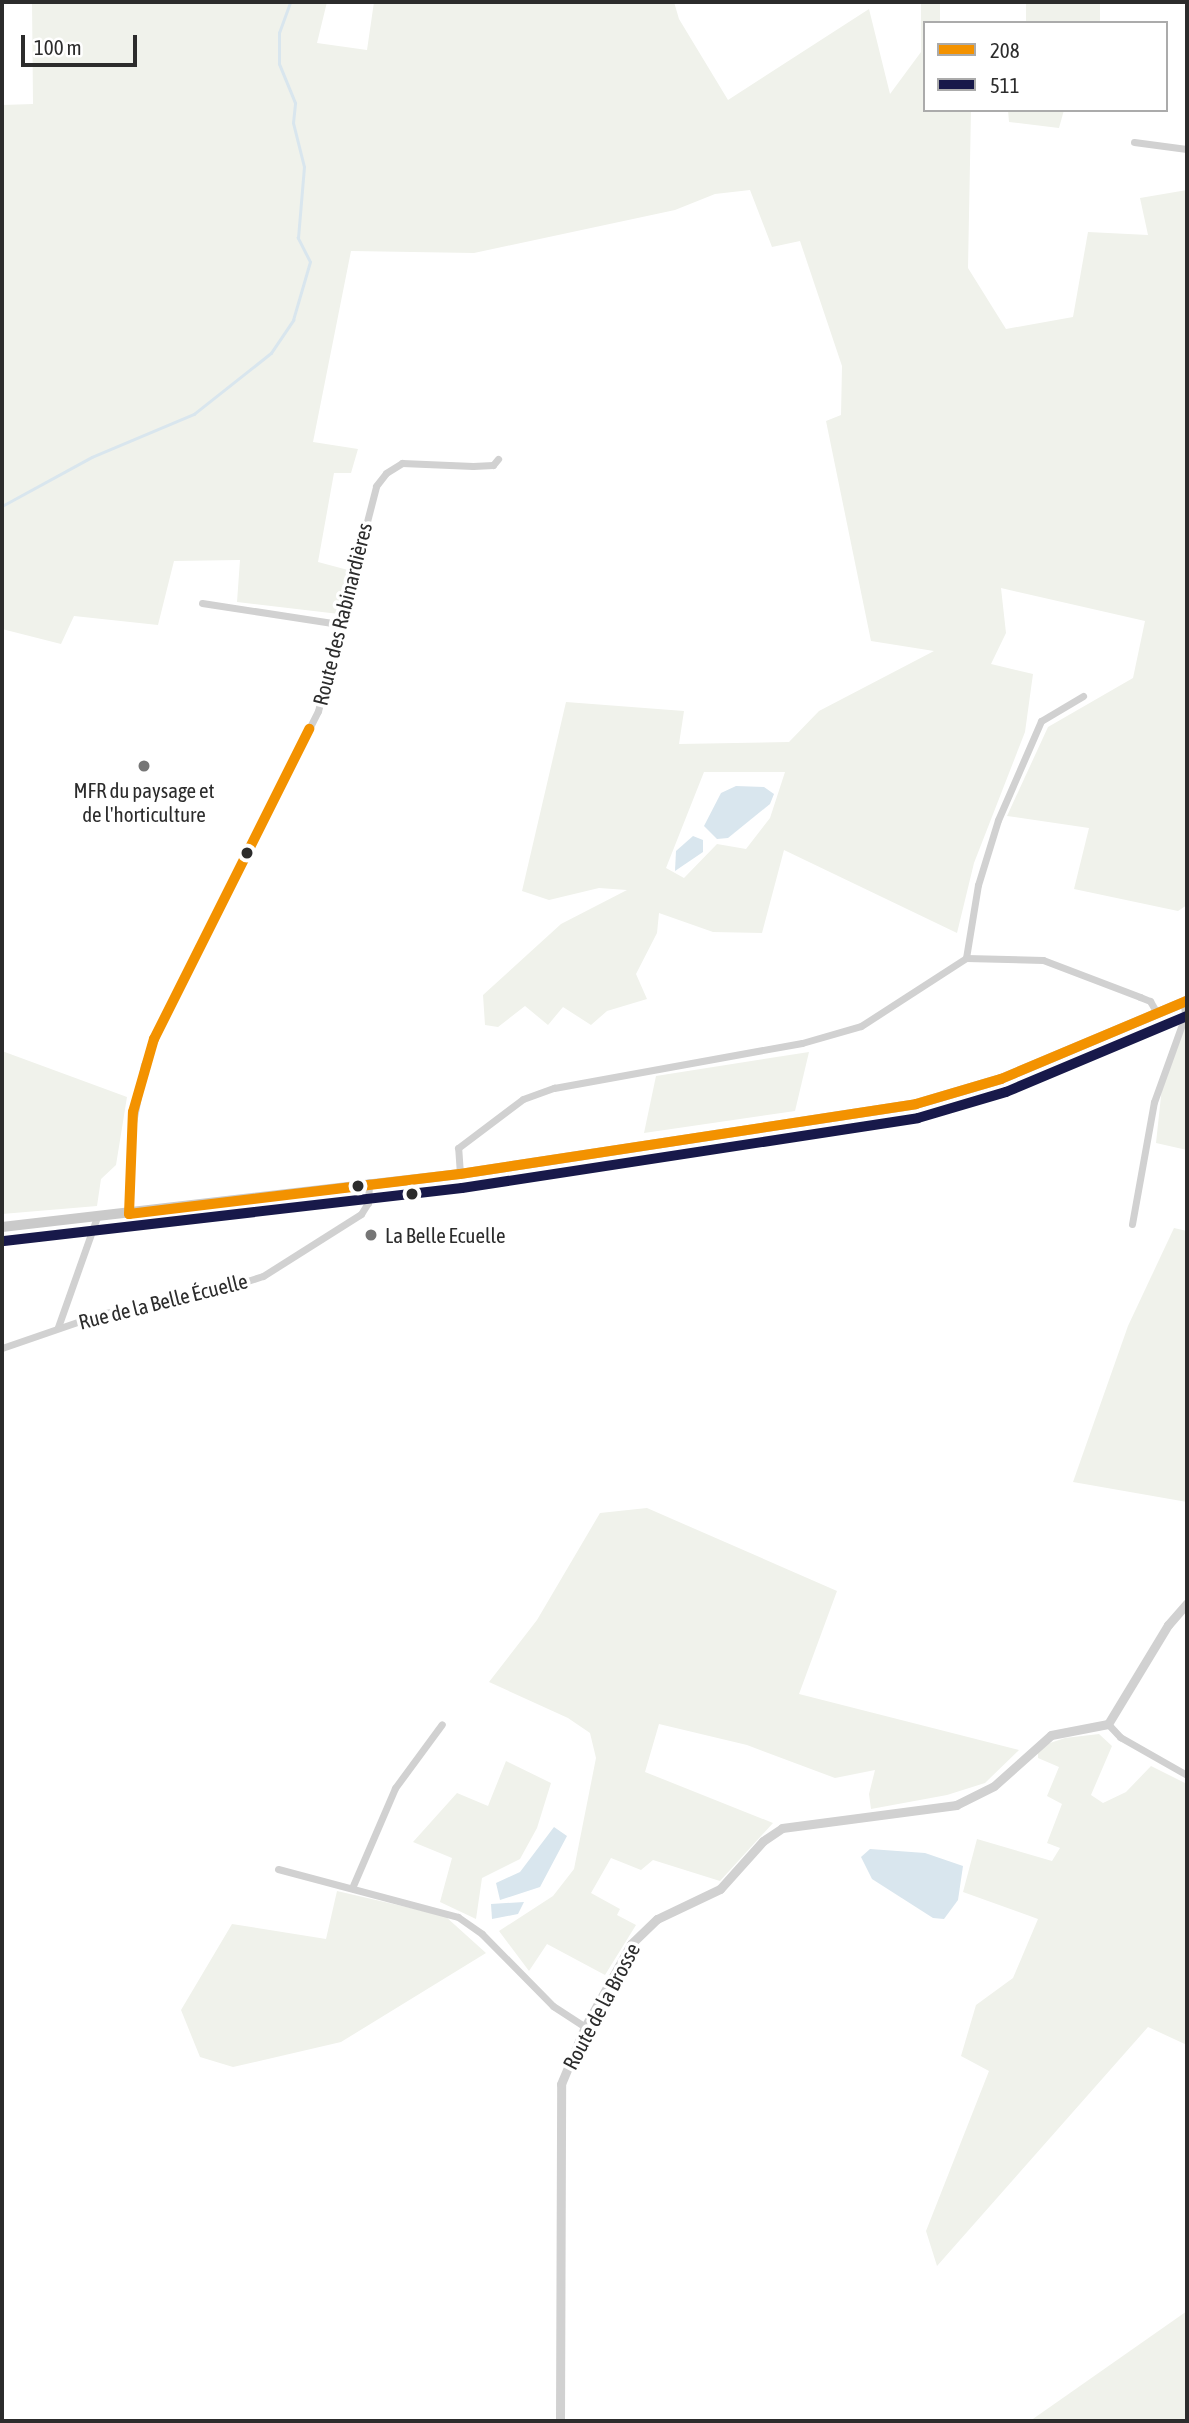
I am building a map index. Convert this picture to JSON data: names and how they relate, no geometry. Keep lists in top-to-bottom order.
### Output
{
  "streets": {
    "street": ["Route des Rabinardières", "Rue de la Belle Écuelle", "Route de la Brosse"]
  },
  "places": ["MFR du paysage et de l'horticulture", "La Belle Ecuelle"],
  "lines": ["transit line 208", "transit line 511"],
  "legend": ["208", "511"],
  "scale_bar": "100 m"
}
